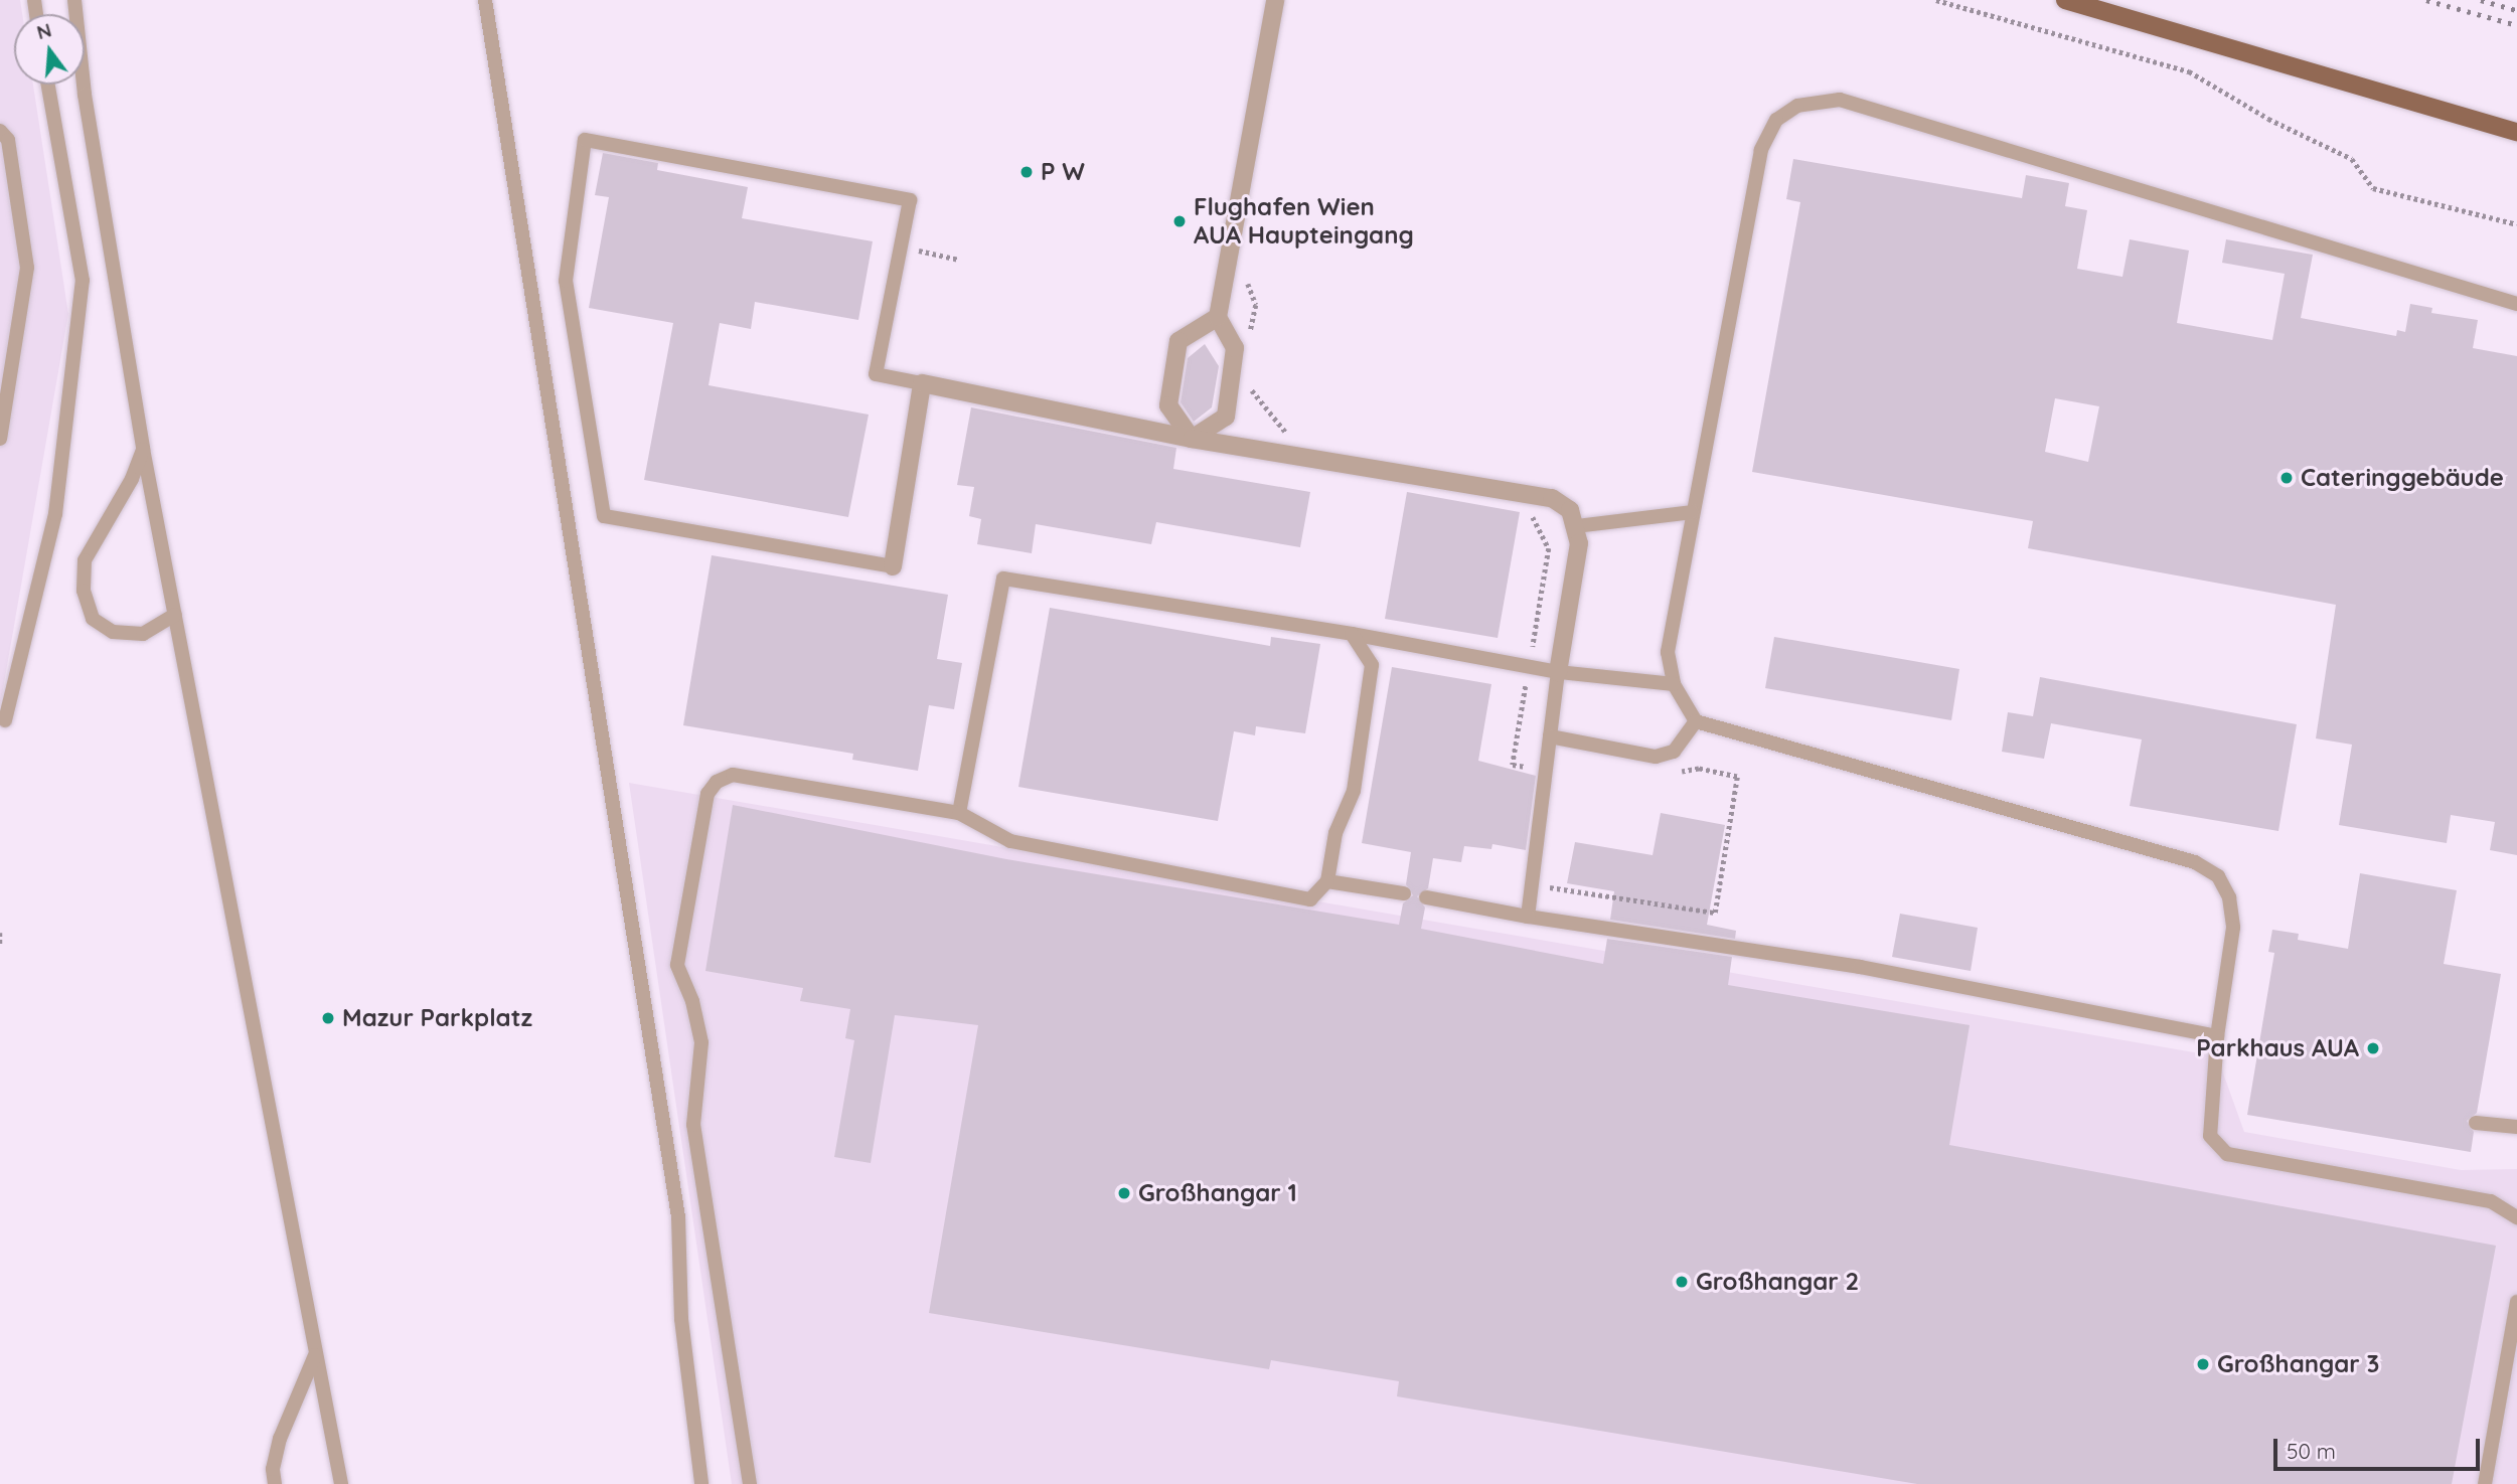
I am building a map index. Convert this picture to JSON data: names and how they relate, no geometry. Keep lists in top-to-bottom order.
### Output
{
  "places": [
    "P W",
    "Flughafen Wien AUA Haupteingang",
    "Cateringgebäude",
    "Mazur Parkplatz",
    "Parkhaus AUA",
    "Großhangar 1",
    "Großhangar 2",
    "Großhangar 3"
  ],
  "scale_bar": "50 m",
  "north": "top"
}
